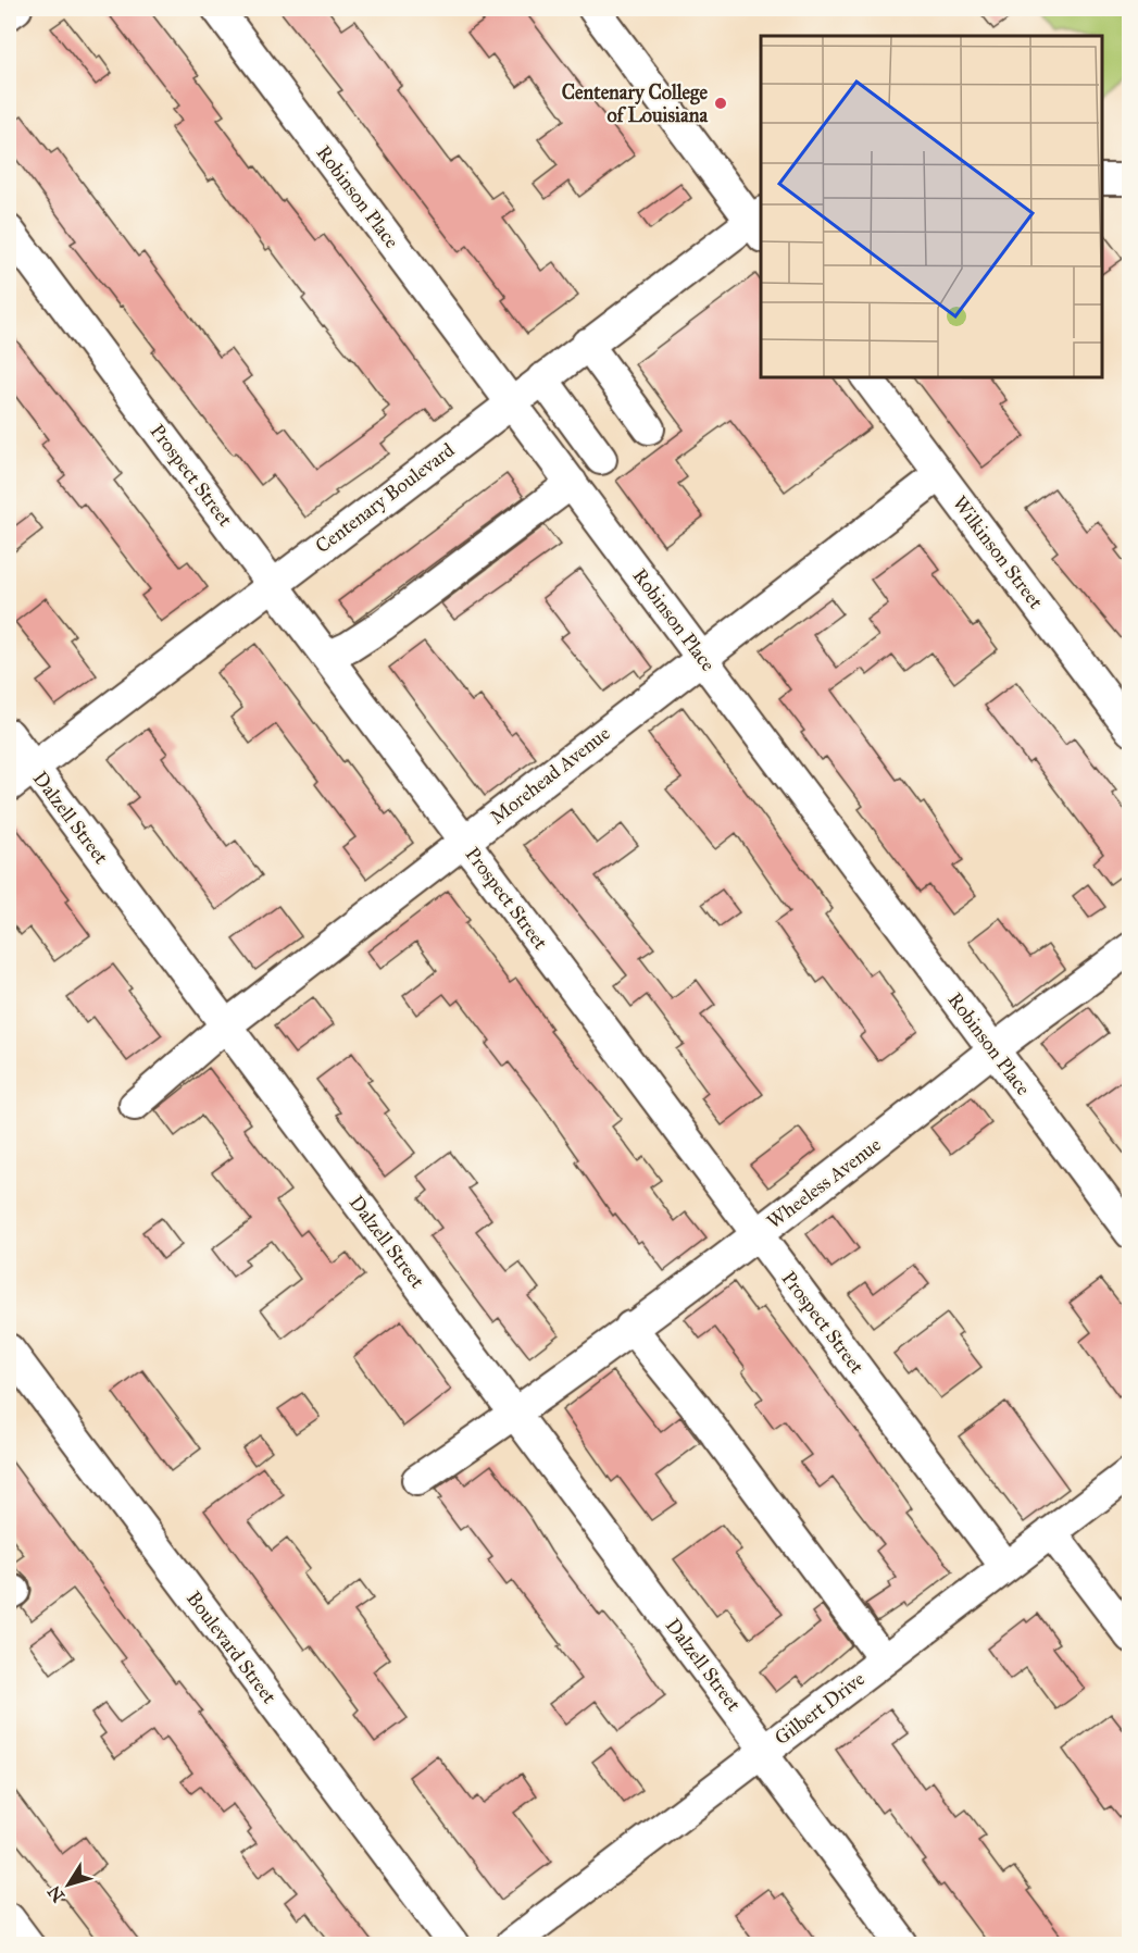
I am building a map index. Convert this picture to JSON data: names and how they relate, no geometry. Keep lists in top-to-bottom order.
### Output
{
  "streets": {
    "street": [
      "Robinson Place",
      "Prospect Street",
      "Centenary Boulevard",
      "Wilkinson Street",
      "Morehead Avenue",
      "Dalzell Street",
      "Wheeless Avenue",
      "Boulevard Street",
      "Gilbert Drive"
    ]
  },
  "crossings": [
    ["Robinson Place", "Centenary Boulevard"],
    ["Robinson Place", "Morehead Avenue"],
    ["Robinson Place", "Wheeless Avenue"],
    ["Prospect Street", "Centenary Boulevard"],
    ["Prospect Street", "Morehead Avenue"],
    ["Prospect Street", "Wheeless Avenue"],
    ["Prospect Street", "Gilbert Drive"],
    ["Centenary Boulevard", "Dalzell Street"],
    ["Wilkinson Street", "Morehead Avenue"],
    ["Morehead Avenue", "Dalzell Street"],
    ["Dalzell Street", "Wheeless Avenue"],
    ["Dalzell Street", "Gilbert Drive"]
  ],
  "places": ["Centenary College of Louisiana"],
  "north": "bottom left"
}
